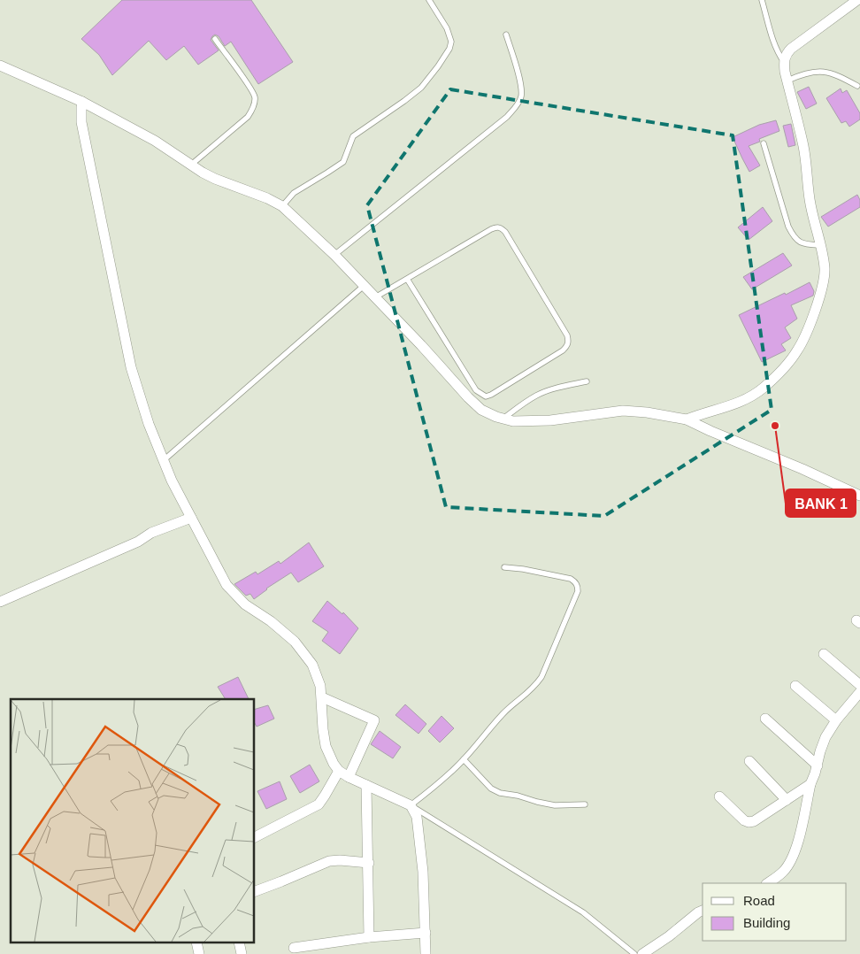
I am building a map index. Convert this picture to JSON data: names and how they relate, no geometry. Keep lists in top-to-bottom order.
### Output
{
  "places": ["BANK 1"],
  "legend": ["Road", "Building"]
}
